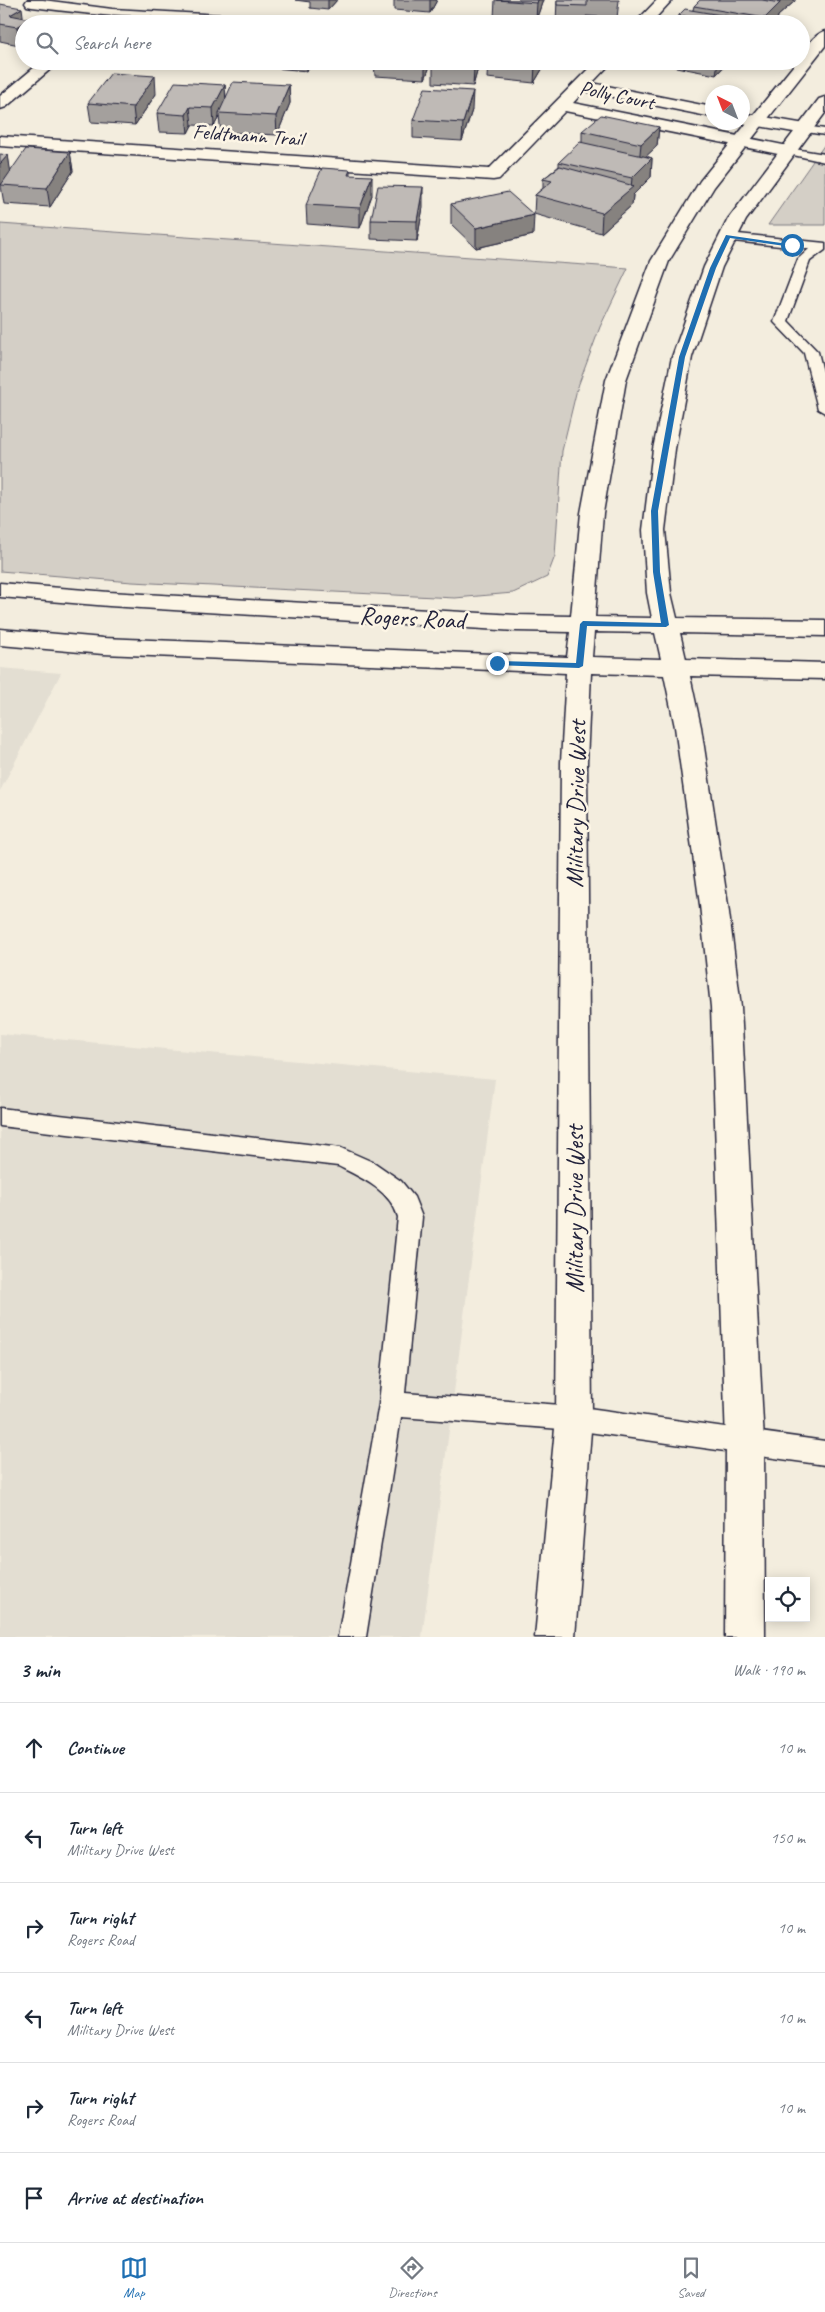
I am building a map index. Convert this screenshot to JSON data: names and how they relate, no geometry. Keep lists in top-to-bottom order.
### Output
{
  "streets": {
    "main road": [
      "Polly Court",
      "Feldtmann Trail",
      "Rogers Road",
      "Military Drive West"
    ]
  },
  "crossings": [
    ["Polly Court", "Feldtmann Trail"],
    ["Polly Court", "Military Drive West"],
    ["Rogers Road", "Military Drive West"]
  ],
  "north": "top left",
  "page": {
    "search": "Search here",
    "heading": ["3 min", "Walk · 190 m"],
    "list": [
      ["Continue", "10 m"],
      ["Turn left", "Military Drive West", "150 m"],
      ["Turn right", "Rogers Road", "10 m"],
      ["Turn left", "Military Drive West", "10 m"],
      ["Turn right", "Rogers Road", "10 m"],
      "Arrive at destination"
    ],
    "nav": ["Map", "Directions", "Saved"]
  }
}
